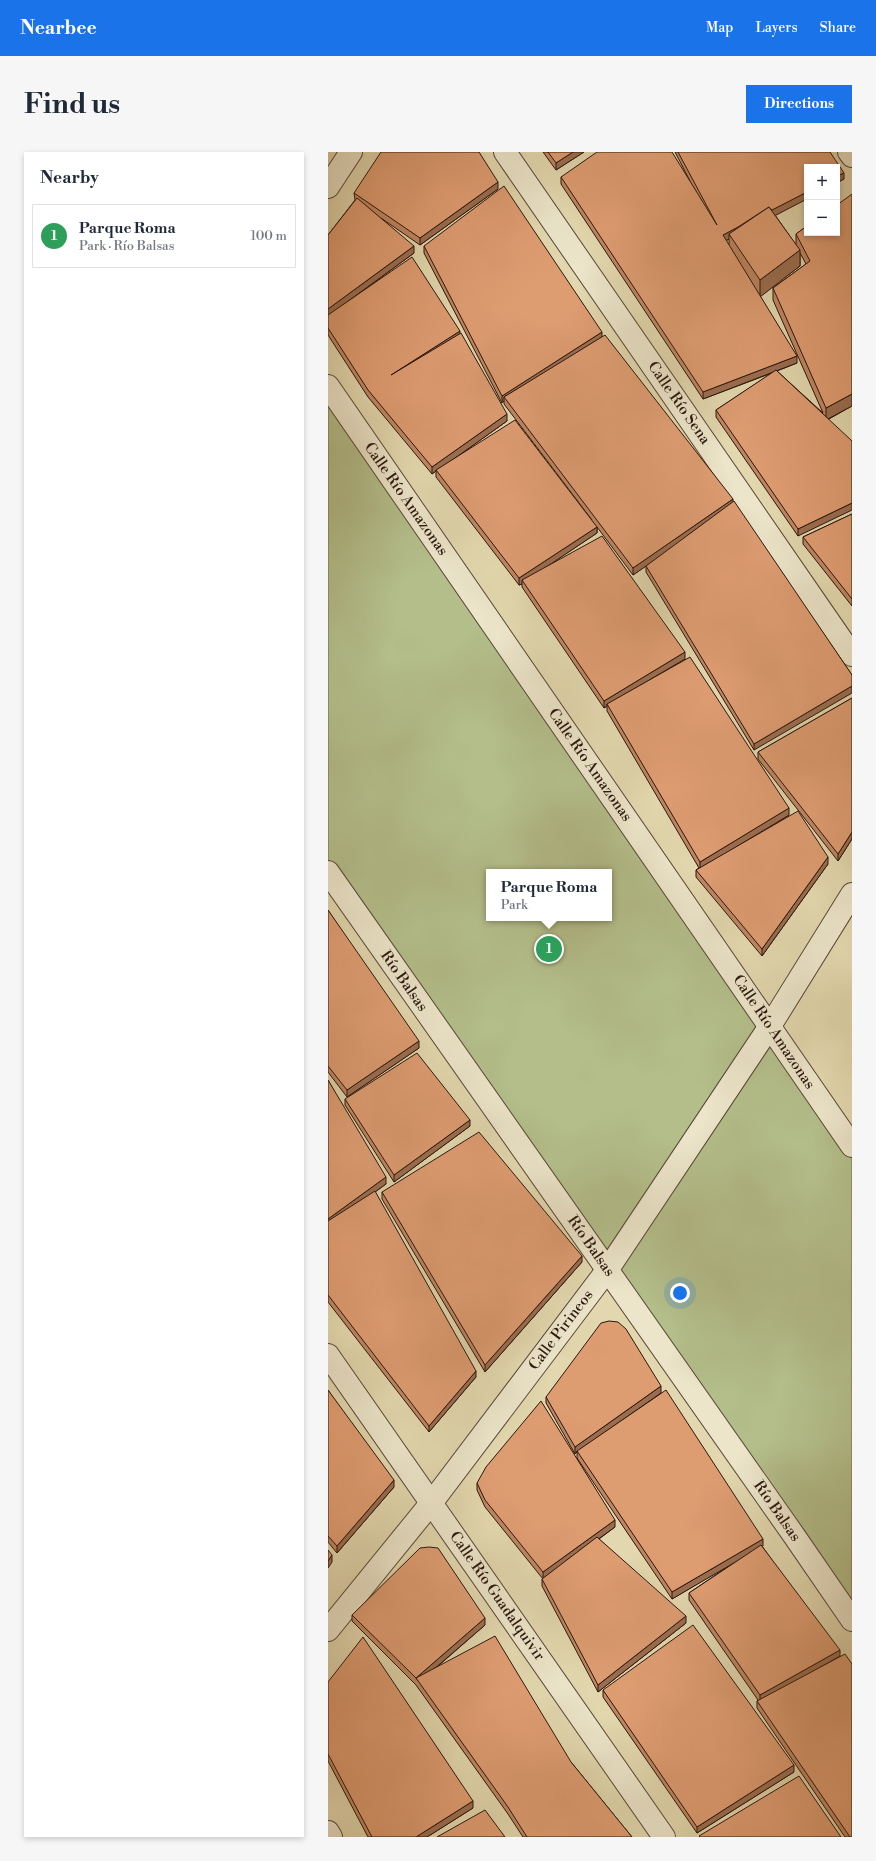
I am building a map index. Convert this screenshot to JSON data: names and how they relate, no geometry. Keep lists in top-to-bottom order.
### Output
{
  "streets": {
    "street": [
      "Calle Río Sena",
      "Calle Río Amazonas",
      "Río Balsas",
      "Calle Pirineos",
      "Calle Río Guadalquivir"
    ]
  },
  "crossings": [
    ["Calle Río Amazonas", "Calle Pirineos"],
    ["Río Balsas", "Calle Pirineos"],
    ["Calle Pirineos", "Calle Río Guadalquivir"]
  ],
  "page": {
    "header": "Nearbee",
    "nav": ["Map", "Layers", "Share"],
    "buttons": "Directions",
    "title": "Find us",
    "heading": "Nearby",
    "map_buttons": ["+", "−"],
    "list": [
      {
        "mark": "1",
        "name": "Parque Roma",
        "note": "Park · Río Balsas",
        "value": "100 m"
      }
    ],
    "popup": ["Parque Roma", "Park"],
    "pins": "1"
  }
}
